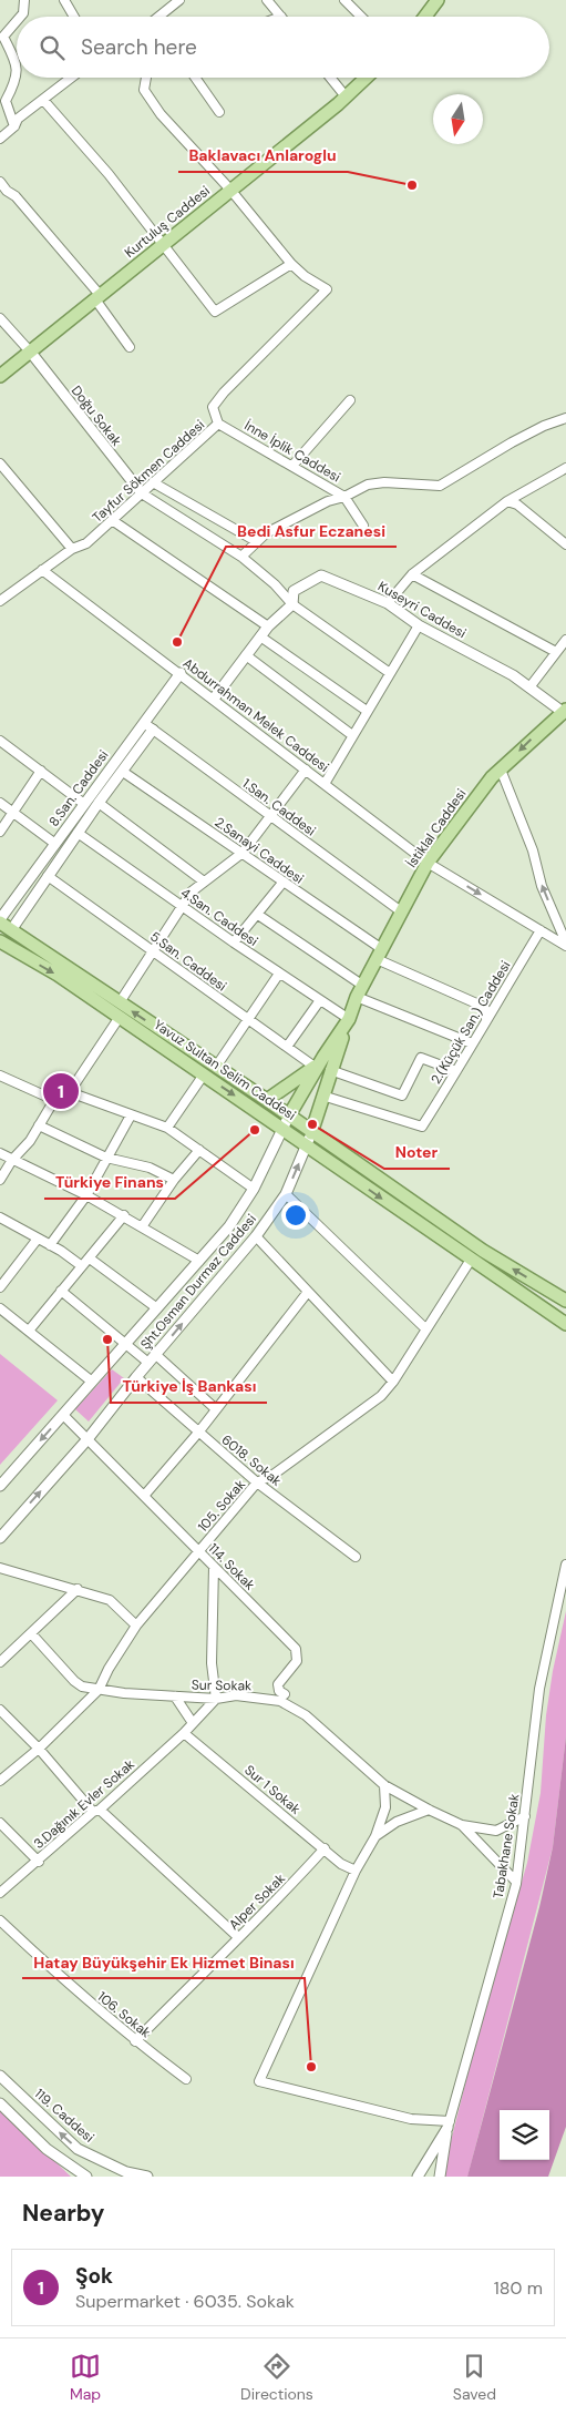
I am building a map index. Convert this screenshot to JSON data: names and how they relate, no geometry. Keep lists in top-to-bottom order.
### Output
{
  "streets": {
    "main road": ["Kurtuluş Caddesi", "İstiklal Caddesi", "Yavuz Sultan Selim Caddesi"],
    "street": [
      "Doğu Sokak",
      "İnne İplik Caddesi",
      "Tayfur Sökmen Caddesi",
      "Kuseyri Caddesi",
      "Abdurrahman Melek Caddesi",
      "8.San. Caddesi",
      "1.San. Caddesi",
      "2.Sanayi Caddesi",
      "4.San. Caddesi",
      "5.San. Caddesi",
      "2.(Küçük San.) Caddesi",
      "Şht.Osman Durmaz Caddesi",
      "6018. Sokak",
      "105. Sokak",
      "114. Sokak",
      "Sur Sokak",
      "Sur 1 Sokak",
      "3.Dağınık Evler Sokak",
      "Tabakhane Sokak",
      "Alper Sokak",
      "106. Sokak",
      "119. Caddesi"
    ]
  },
  "crossings": [
    ["Kurtuluş Caddesi", "Doğu Sokak"],
    ["Doğu Sokak", "Tayfur Sökmen Caddesi"],
    ["İnne İplik Caddesi", "Tayfur Sökmen Caddesi"],
    ["Tayfur Sökmen Caddesi", "Abdurrahman Melek Caddesi"],
    ["Kuseyri Caddesi", "Abdurrahman Melek Caddesi"],
    ["Kuseyri Caddesi", "İstiklal Caddesi"],
    ["Abdurrahman Melek Caddesi", "8.San. Caddesi"],
    ["Abdurrahman Melek Caddesi", "İstiklal Caddesi"],
    ["Abdurrahman Melek Caddesi", "2.(Küçük San.) Caddesi"],
    ["8.San. Caddesi", "1.San. Caddesi"],
    ["8.San. Caddesi", "2.Sanayi Caddesi"],
    ["8.San. Caddesi", "4.San. Caddesi"],
    ["8.San. Caddesi", "5.San. Caddesi"],
    ["8.San. Caddesi", "Yavuz Sultan Selim Caddesi"],
    ["1.San. Caddesi", "İstiklal Caddesi"],
    ["İstiklal Caddesi", "2.Sanayi Caddesi"],
    ["İstiklal Caddesi", "4.San. Caddesi"],
    ["İstiklal Caddesi", "5.San. Caddesi"],
    ["İstiklal Caddesi", "2.(Küçük San.) Caddesi"],
    ["İstiklal Caddesi", "Yavuz Sultan Selim Caddesi"],
    ["İstiklal Caddesi", "Şht.Osman Durmaz Caddesi"],
    ["2.Sanayi Caddesi", "2.(Küçük San.) Caddesi"],
    ["Yavuz Sultan Selim Caddesi", "Şht.Osman Durmaz Caddesi"],
    ["Yavuz Sultan Selim Caddesi", "105. Sokak"],
    ["Şht.Osman Durmaz Caddesi", "6018. Sokak"],
    ["Şht.Osman Durmaz Caddesi", "114. Sokak"],
    ["6018. Sokak", "105. Sokak"],
    ["105. Sokak", "114. Sokak"],
    ["105. Sokak", "Sur Sokak"],
    ["Sur Sokak", "Tabakhane Sokak"],
    ["Sur 1 Sokak", "3.Dağınık Evler Sokak"],
    ["Sur 1 Sokak", "Alper Sokak"],
    ["Alper Sokak", "106. Sokak"]
  ],
  "places": [
    "Baklavacı Anlaroglu",
    "Bedi Asfur Eczanesi",
    "Noter",
    "Türkiye Finans",
    "Türkiye İş Bankası",
    "Hatay Büyükşehir Ek Hizmet Binası"
  ],
  "north": "bottom",
  "page": {
    "search": "Search here",
    "pins": "1",
    "heading": "Nearby",
    "list": [
      {
        "mark": "1",
        "name": "Şok",
        "note": "Supermarket · 6035. Sokak",
        "value": "180 m"
      }
    ],
    "nav": ["Map", "Directions", "Saved"]
  }
}
